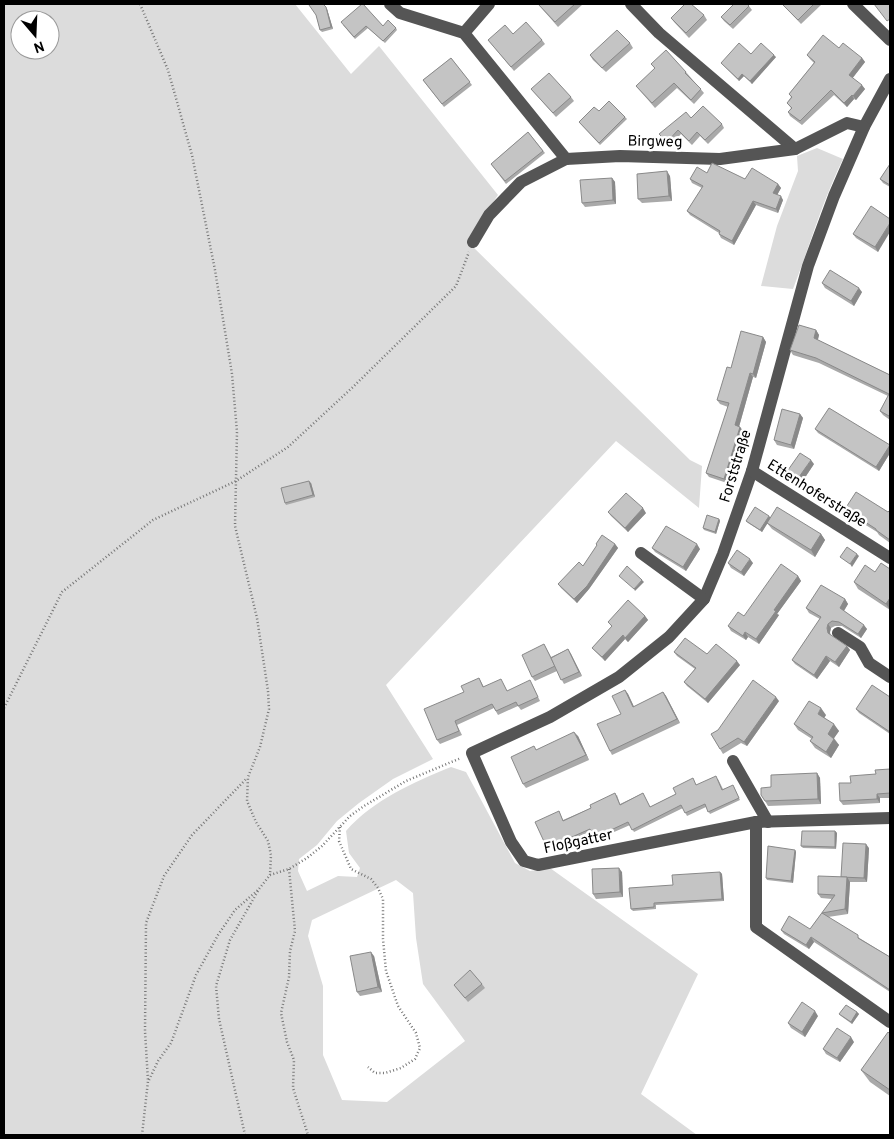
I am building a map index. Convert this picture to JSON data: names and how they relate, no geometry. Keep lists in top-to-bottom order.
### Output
{
  "streets": {
    "street": [
      "Birgweg",
      "Forststraße",
      "Ettenhoferstraße",
      "Floßgatter"
    ]
  },
  "crossings": [
    ["Birgweg", "Forststraße"],
    ["Forststraße", "Ettenhoferstraße"],
    ["Forststraße", "Floßgatter"]
  ],
  "north": "bottom"
}
